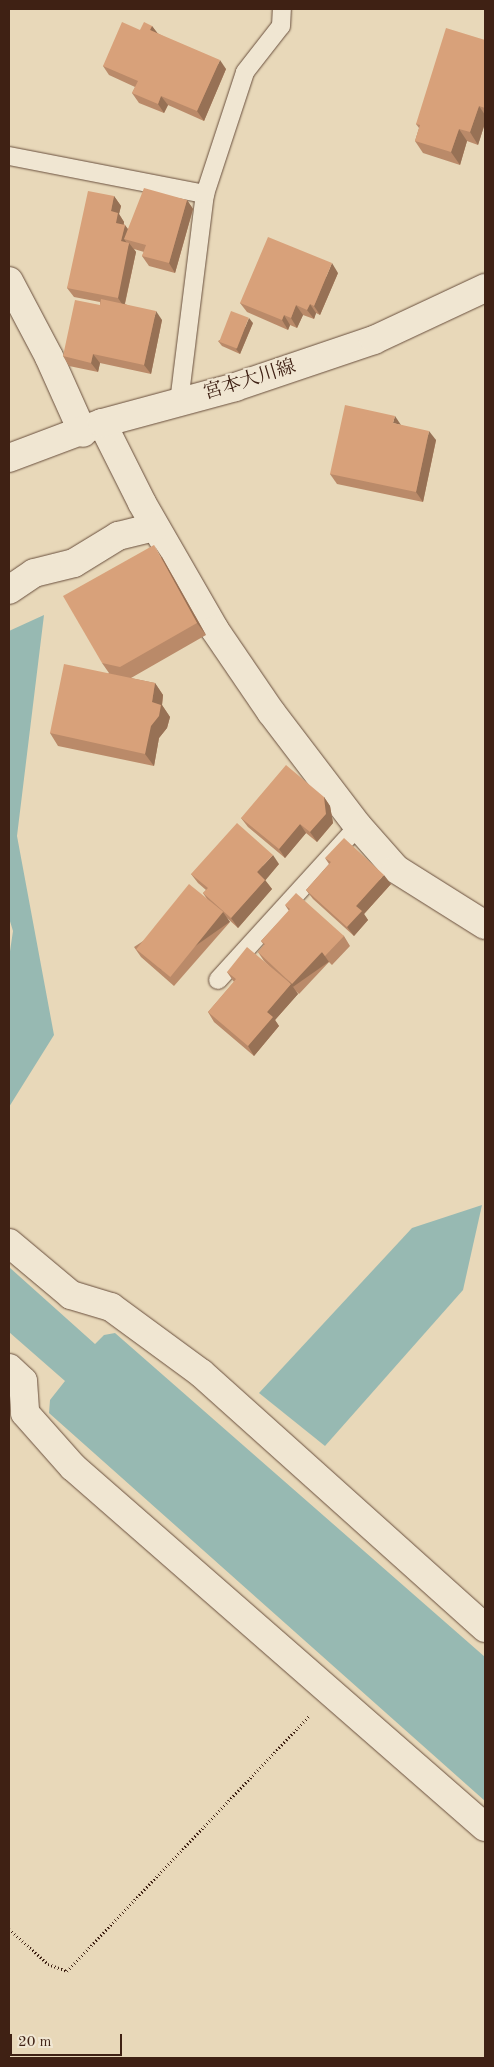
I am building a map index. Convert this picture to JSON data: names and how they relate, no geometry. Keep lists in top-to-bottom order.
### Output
{
  "streets": {
    "street": ["宮本大川線"]
  },
  "scale_bar": "20 m"
}
